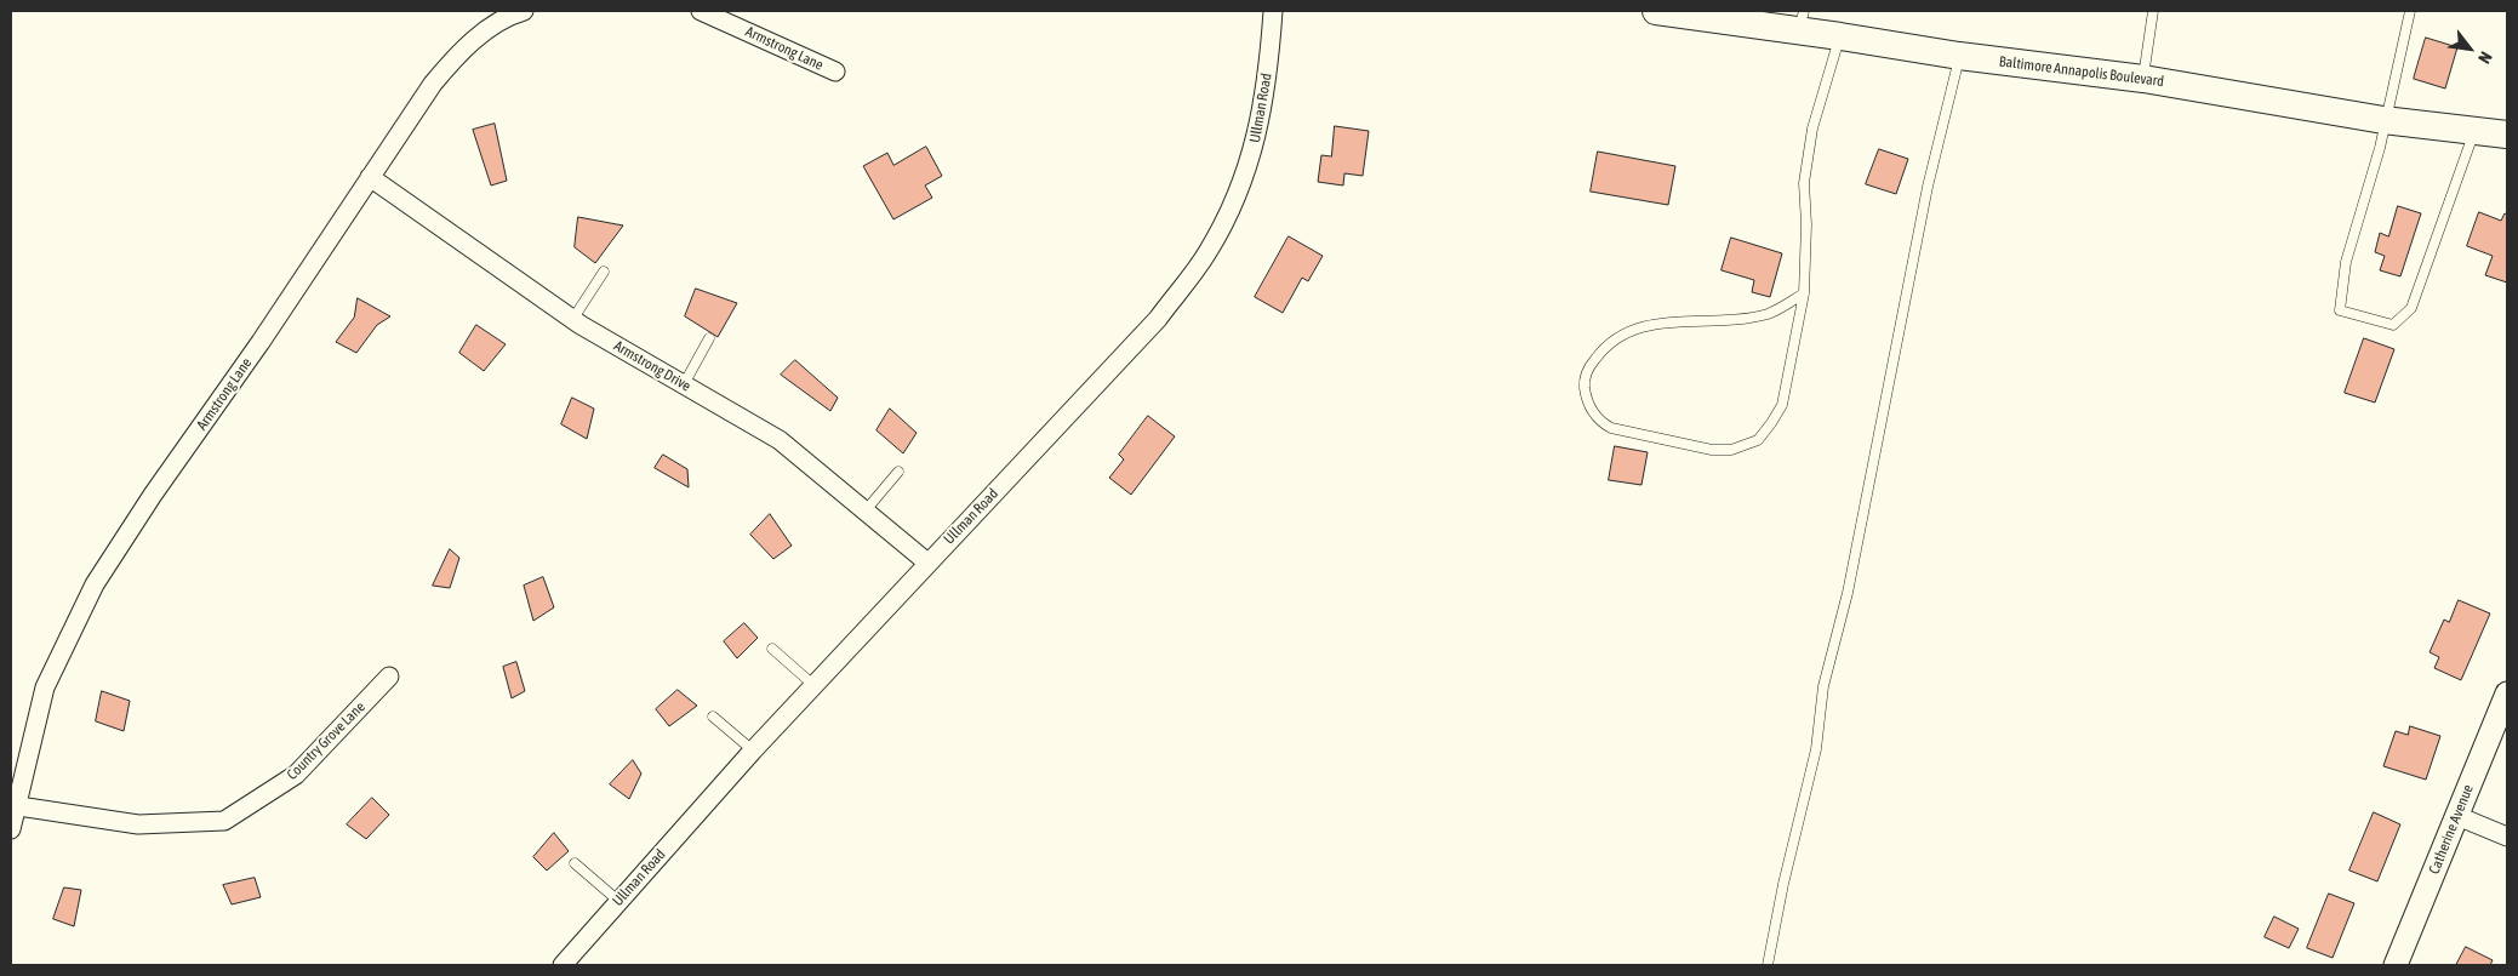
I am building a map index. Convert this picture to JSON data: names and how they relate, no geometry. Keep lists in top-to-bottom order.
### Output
{
  "streets": {
    "main road": ["Baltimore Annapolis Boulevard"],
    "street": [
      "Armstrong Lane",
      "Ullman Road",
      "Armstrong Drive",
      "Country Grove Lane",
      "Catherine Avenue"
    ]
  },
  "crossings": [
    ["Armstrong Lane", "Armstrong Drive"],
    ["Armstrong Lane", "Country Grove Lane"],
    ["Ullman Road", "Armstrong Drive"]
  ],
  "north": "bottom right"
}
